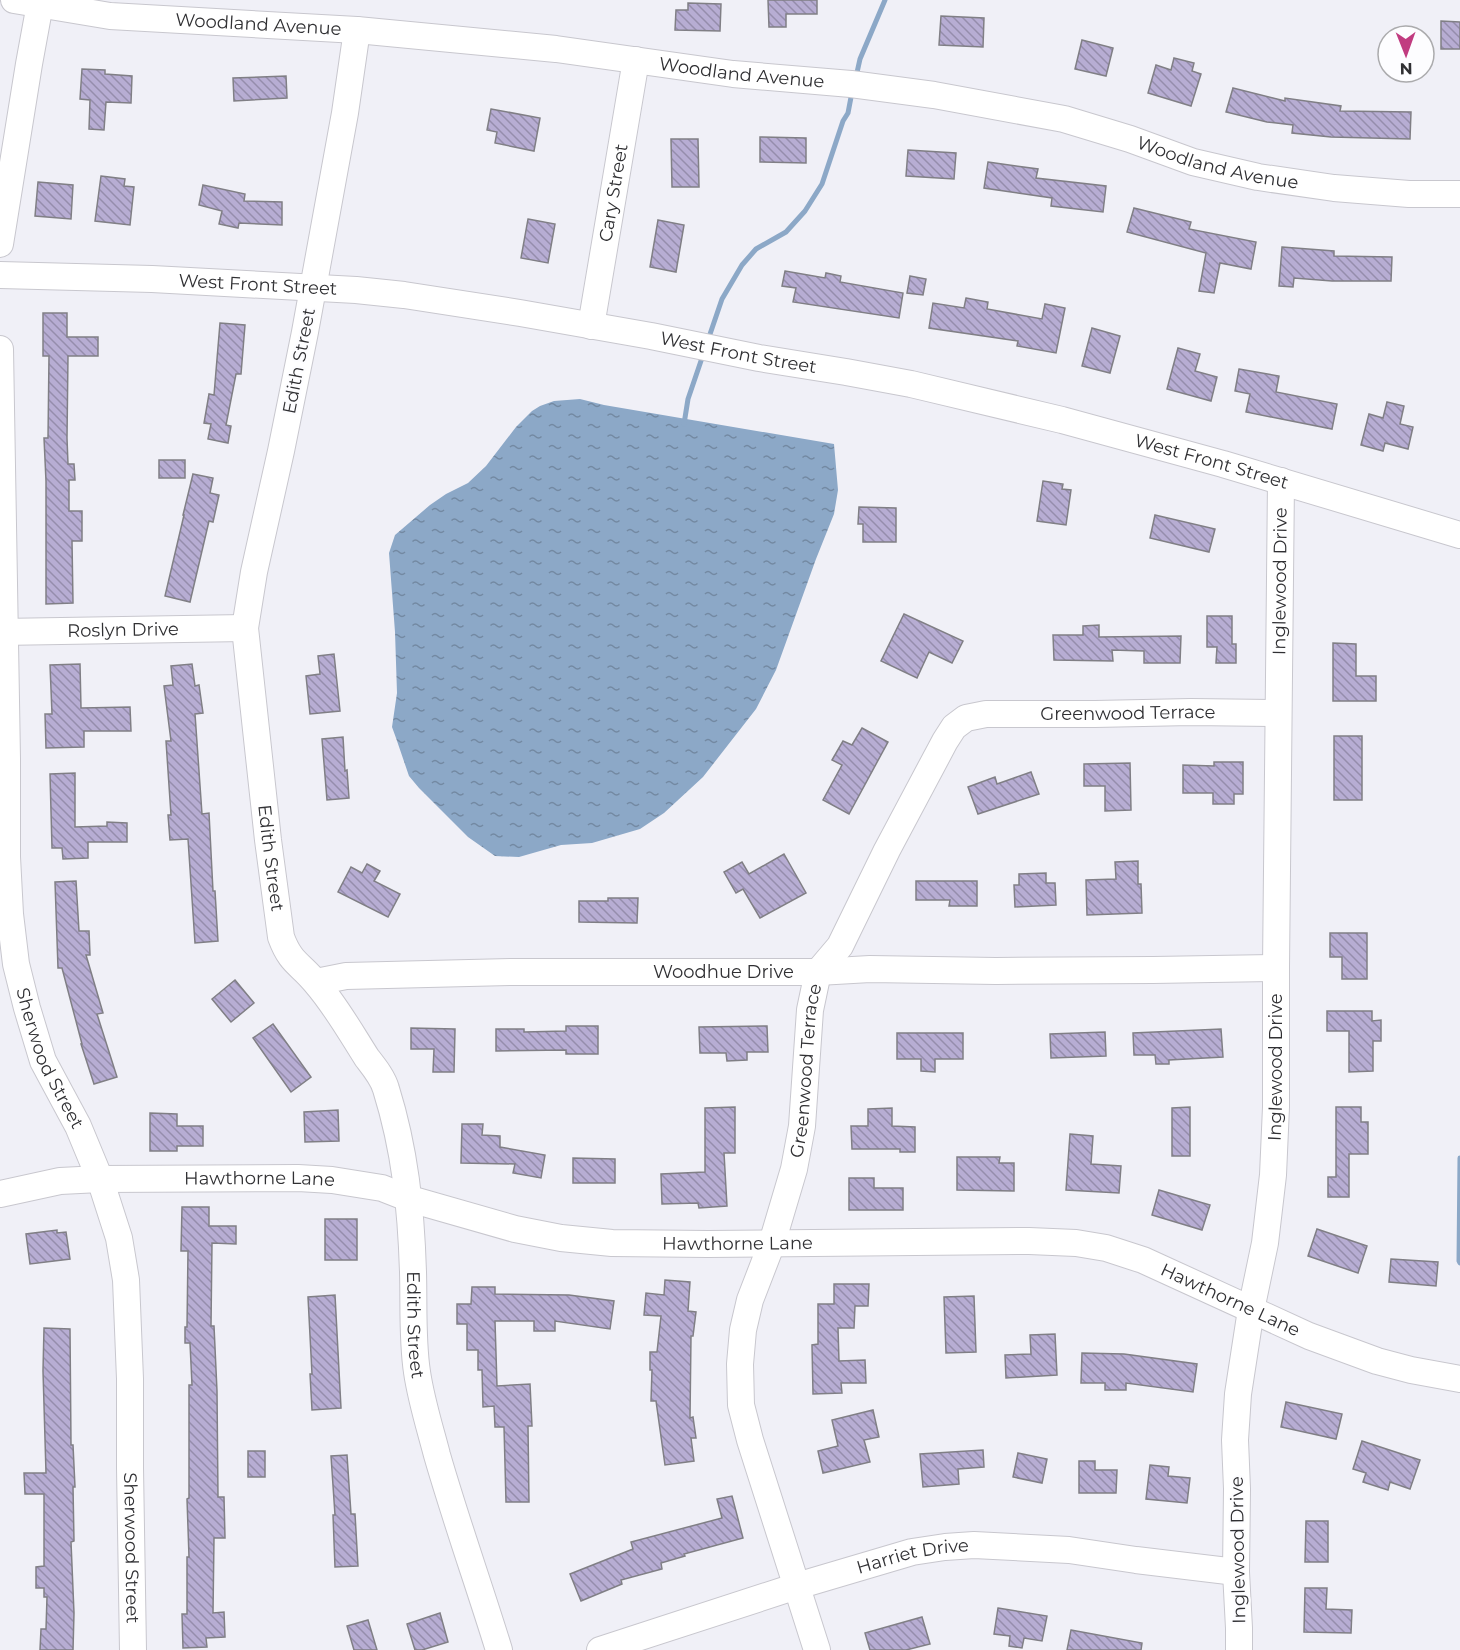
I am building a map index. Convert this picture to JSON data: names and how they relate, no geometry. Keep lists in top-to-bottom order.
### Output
{
  "streets": {
    "street": [
      "Woodland Avenue",
      "Cary Street",
      "West Front Street",
      "Edith Street",
      "Inglewood Drive",
      "Roslyn Drive",
      "Greenwood Terrace",
      "Woodhue Drive",
      "Sherwood Street",
      "Hawthorne Lane",
      "Harriet Drive"
    ]
  },
  "crossings": [
    ["Woodland Avenue", "Cary Street"],
    ["Woodland Avenue", "Edith Street"],
    ["Cary Street", "West Front Street"],
    ["West Front Street", "Edith Street"],
    ["West Front Street", "Inglewood Drive"],
    ["Edith Street", "Roslyn Drive"],
    ["Edith Street", "Woodhue Drive"],
    ["Edith Street", "Hawthorne Lane"],
    ["Inglewood Drive", "Greenwood Terrace"],
    ["Inglewood Drive", "Woodhue Drive"],
    ["Inglewood Drive", "Hawthorne Lane"],
    ["Inglewood Drive", "Harriet Drive"],
    ["Roslyn Drive", "Sherwood Street"],
    ["Greenwood Terrace", "Woodhue Drive"],
    ["Greenwood Terrace", "Hawthorne Lane"],
    ["Greenwood Terrace", "Harriet Drive"],
    ["Sherwood Street", "Hawthorne Lane"]
  ],
  "north": "bottom"
}
